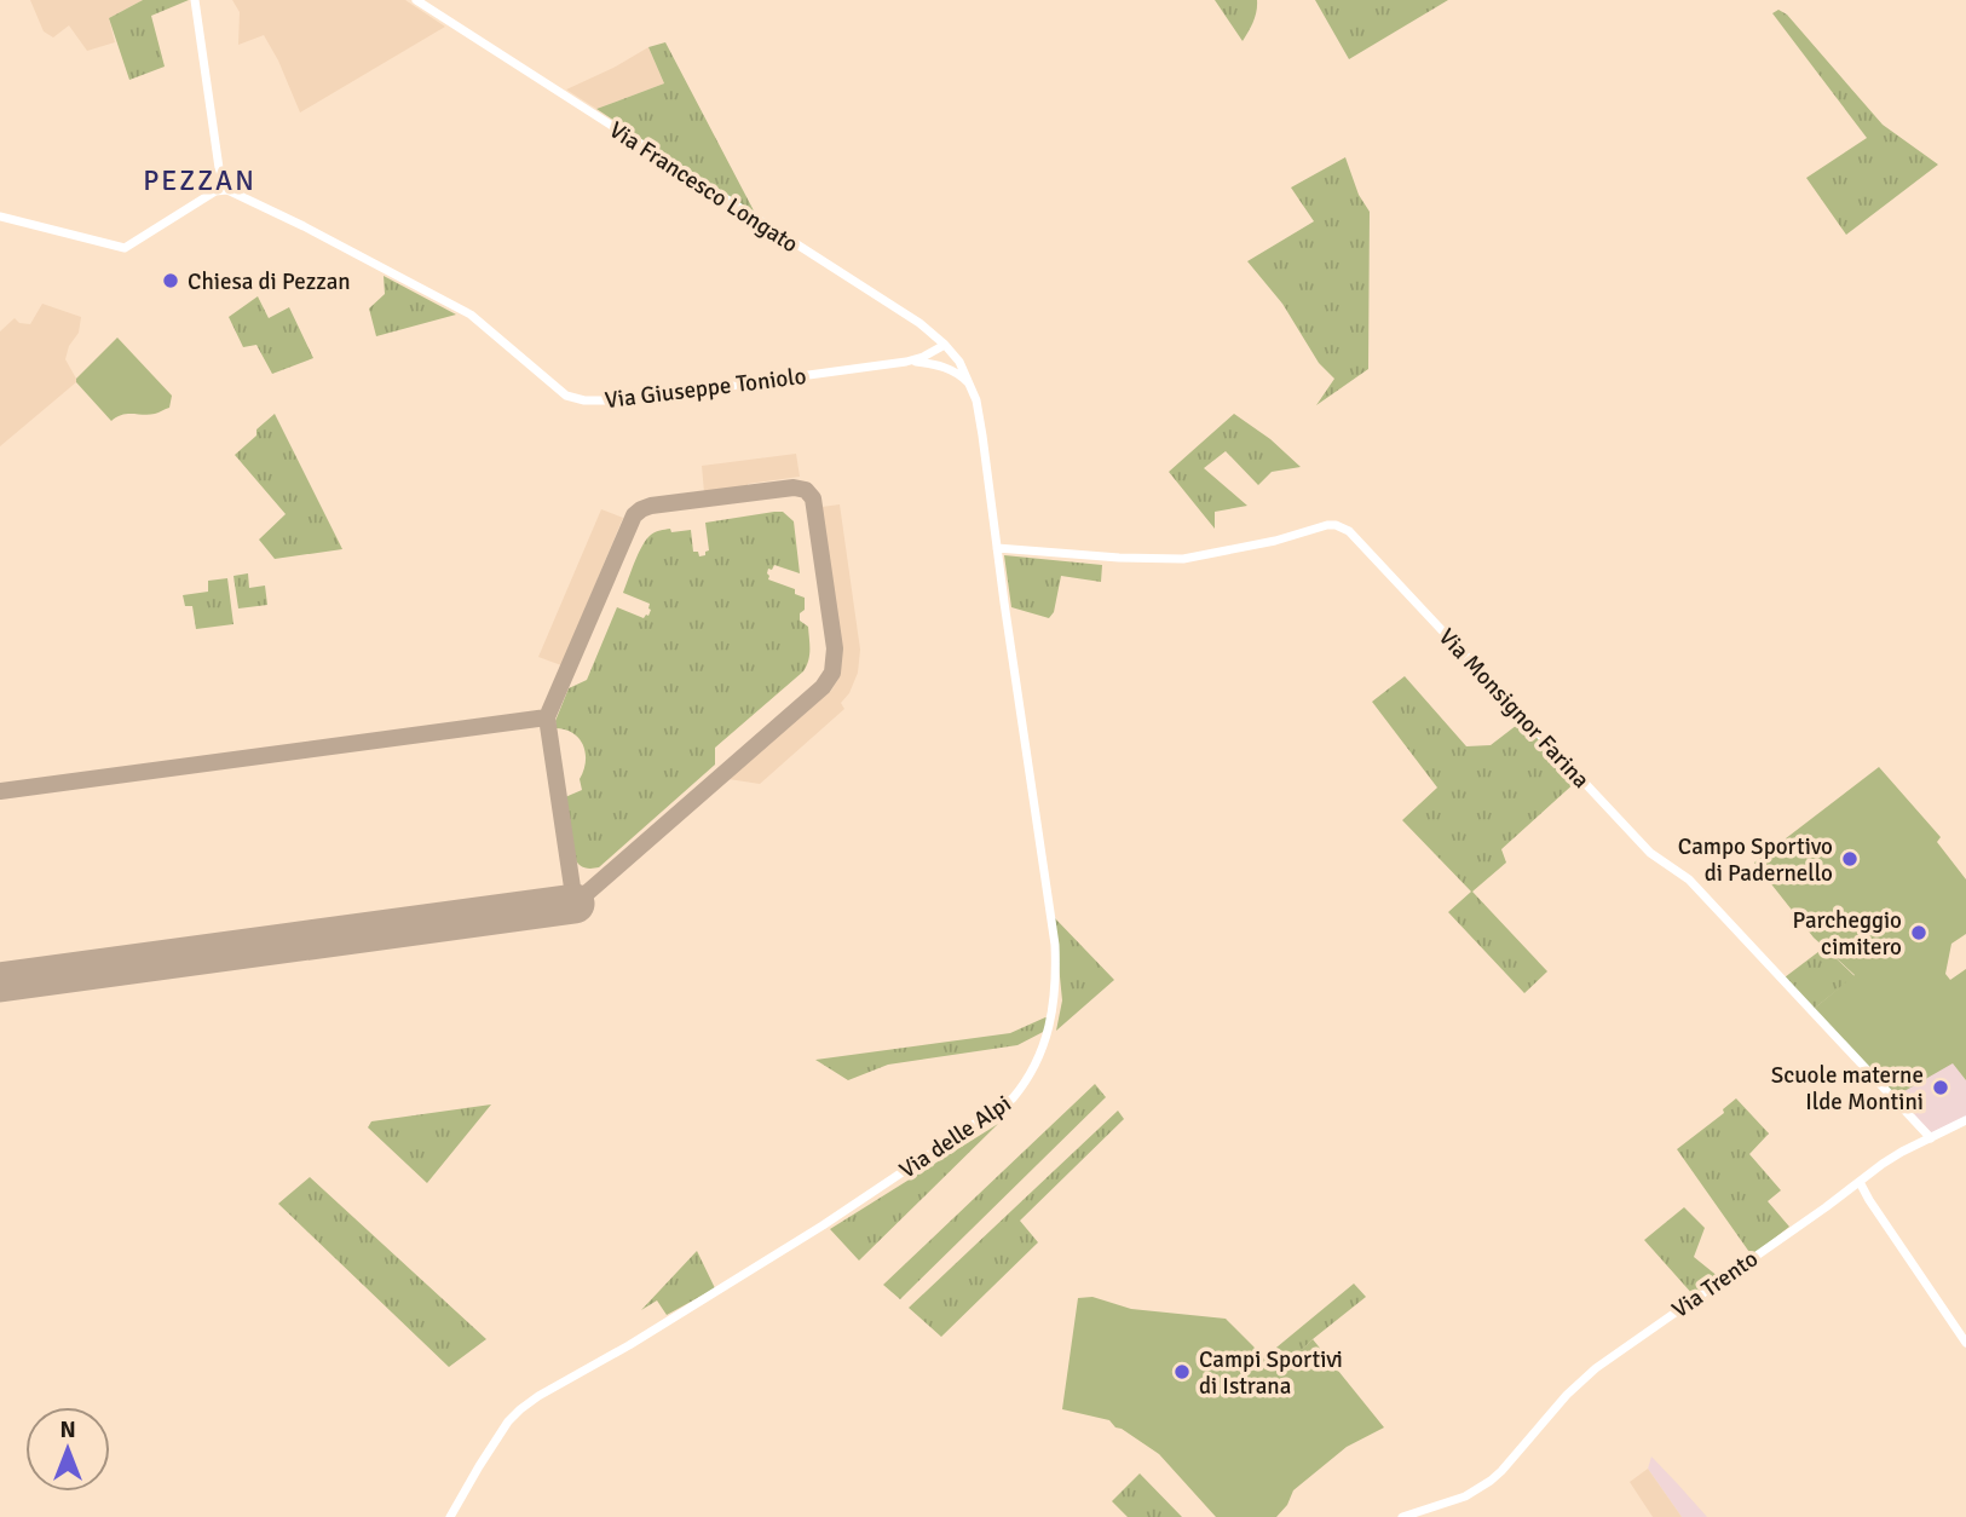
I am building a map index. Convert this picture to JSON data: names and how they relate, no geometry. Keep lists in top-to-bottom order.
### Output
{
  "streets": {
    "street": [
      "Via Francesco Longato",
      "Via Giuseppe Toniolo",
      "Via Monsignor Farina",
      "Via delle Alpi",
      "Via Trento"
    ]
  },
  "crossings": [
    ["Via Francesco Longato", "Via Giuseppe Toniolo"],
    ["Via Francesco Longato", "Via delle Alpi"],
    ["Via Giuseppe Toniolo", "Via delle Alpi"],
    ["Via Monsignor Farina", "Via delle Alpi"],
    ["Via Monsignor Farina", "Via Trento"]
  ],
  "districts": ["PEZZAN"],
  "places": [
    "Chiesa di Pezzan",
    "Campo Sportivo di Padernello",
    "Parcheggio cimitero",
    "Scuole materne Ilde Montini",
    "Campi Sportivi di Istrana"
  ],
  "north": "top"
}
